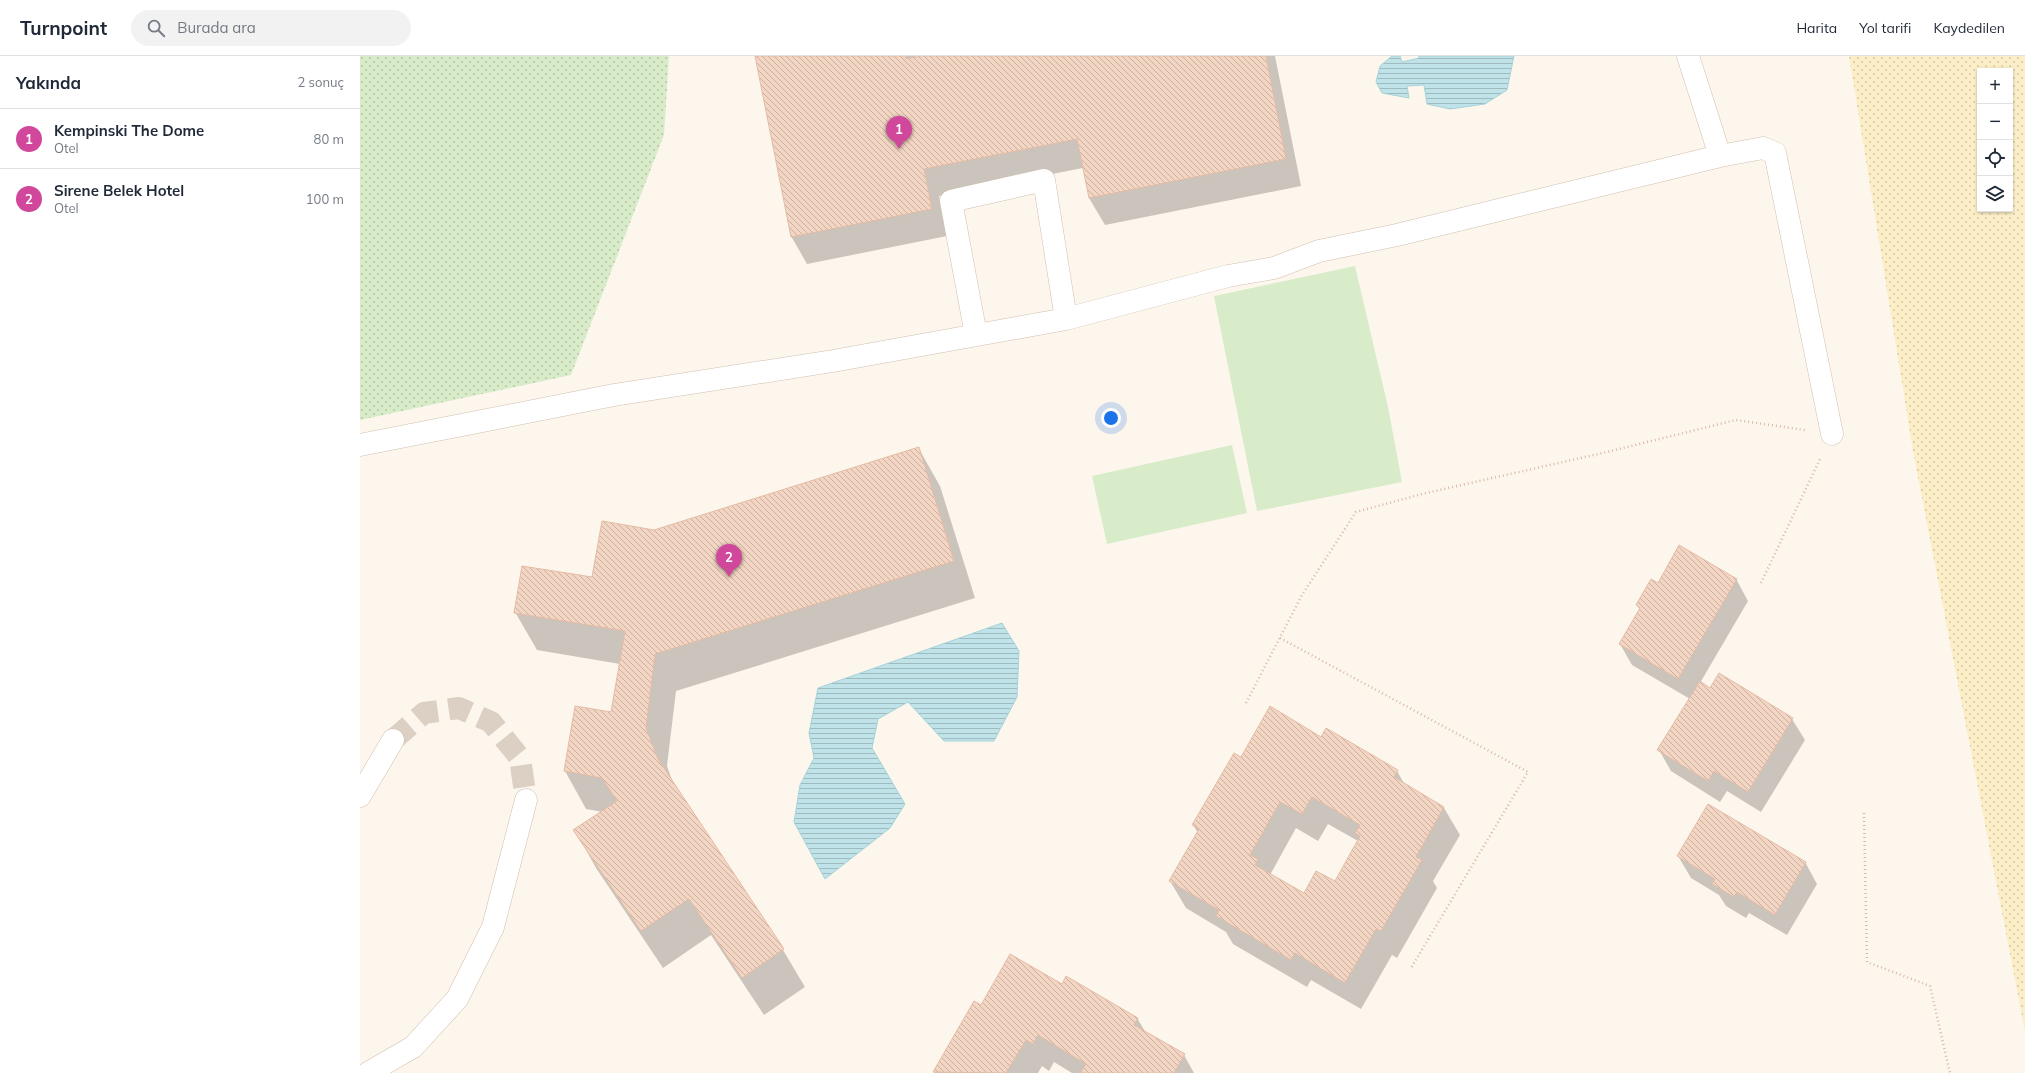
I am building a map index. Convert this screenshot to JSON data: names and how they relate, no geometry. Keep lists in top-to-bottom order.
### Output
{
  "page": {
    "header": "Turnpoint",
    "search": "Burada ara",
    "nav": ["Harita", "Yol tarifi", "Kaydedilen"],
    "heading": ["Yakında", "2 sonuç"],
    "map_buttons": ["+", "−"],
    "list": [
      {
        "mark": "1",
        "name": "Kempinski The Dome",
        "note": "Otel",
        "value": "80 m"
      },
      {
        "mark": "2",
        "name": "Sirene Belek Hotel",
        "note": "Otel",
        "value": "100 m"
      }
    ],
    "pins": ["1", "2"]
  }
}
